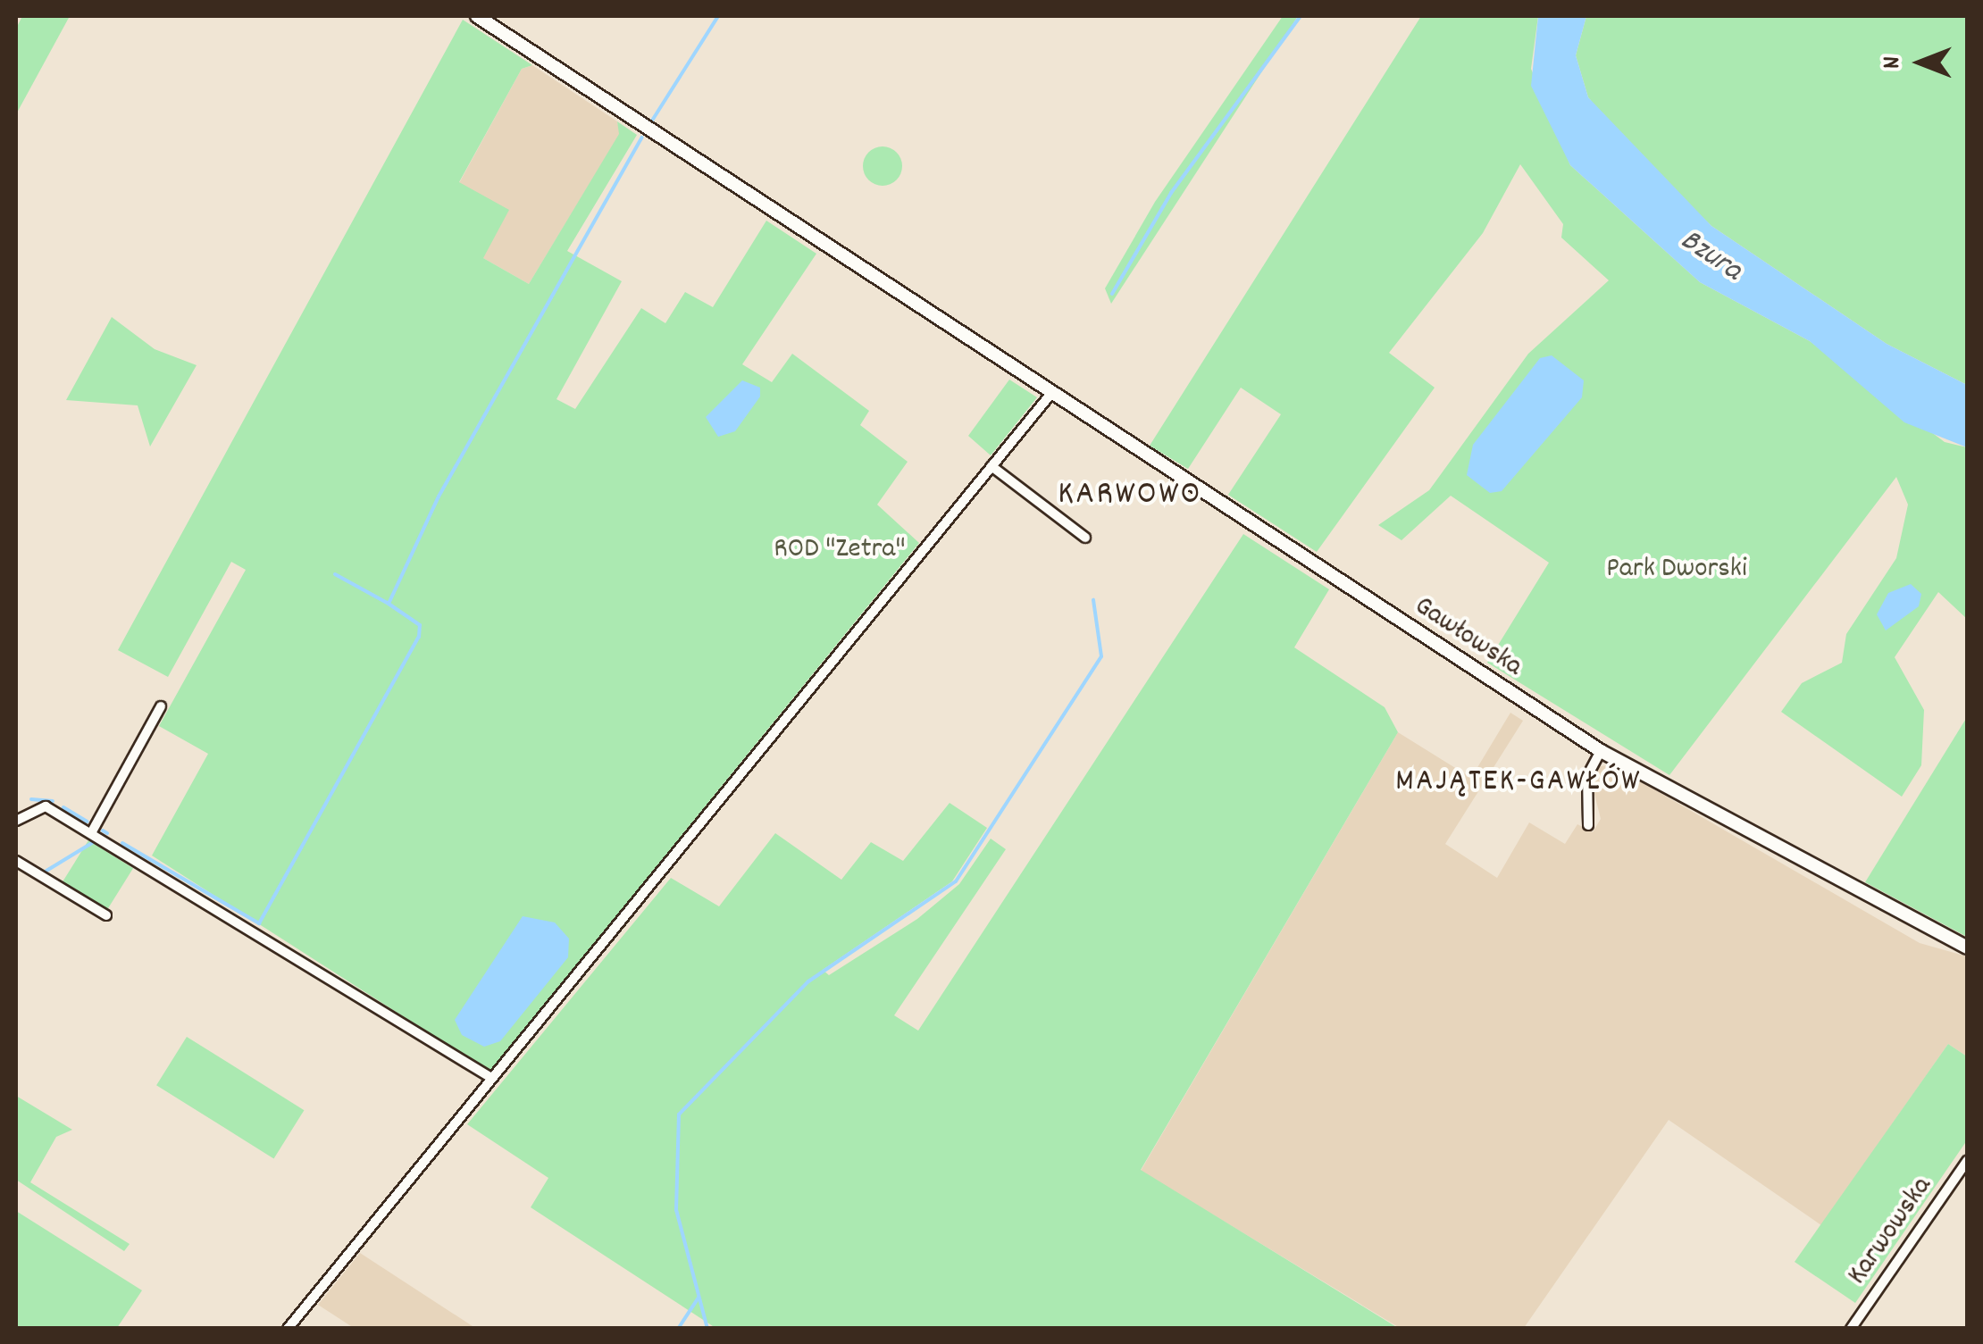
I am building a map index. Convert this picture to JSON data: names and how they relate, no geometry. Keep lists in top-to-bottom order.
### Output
{
  "streets": {
    "street": ["Gawłowska", "Karwowska"]
  },
  "districts": ["KARWOWO", "MAJĄTEK-GAWŁÓW"],
  "water": ["Bzura"],
  "parks": ["ROD \"Zetra\"", "Park Dworski"],
  "north": "left"
}
